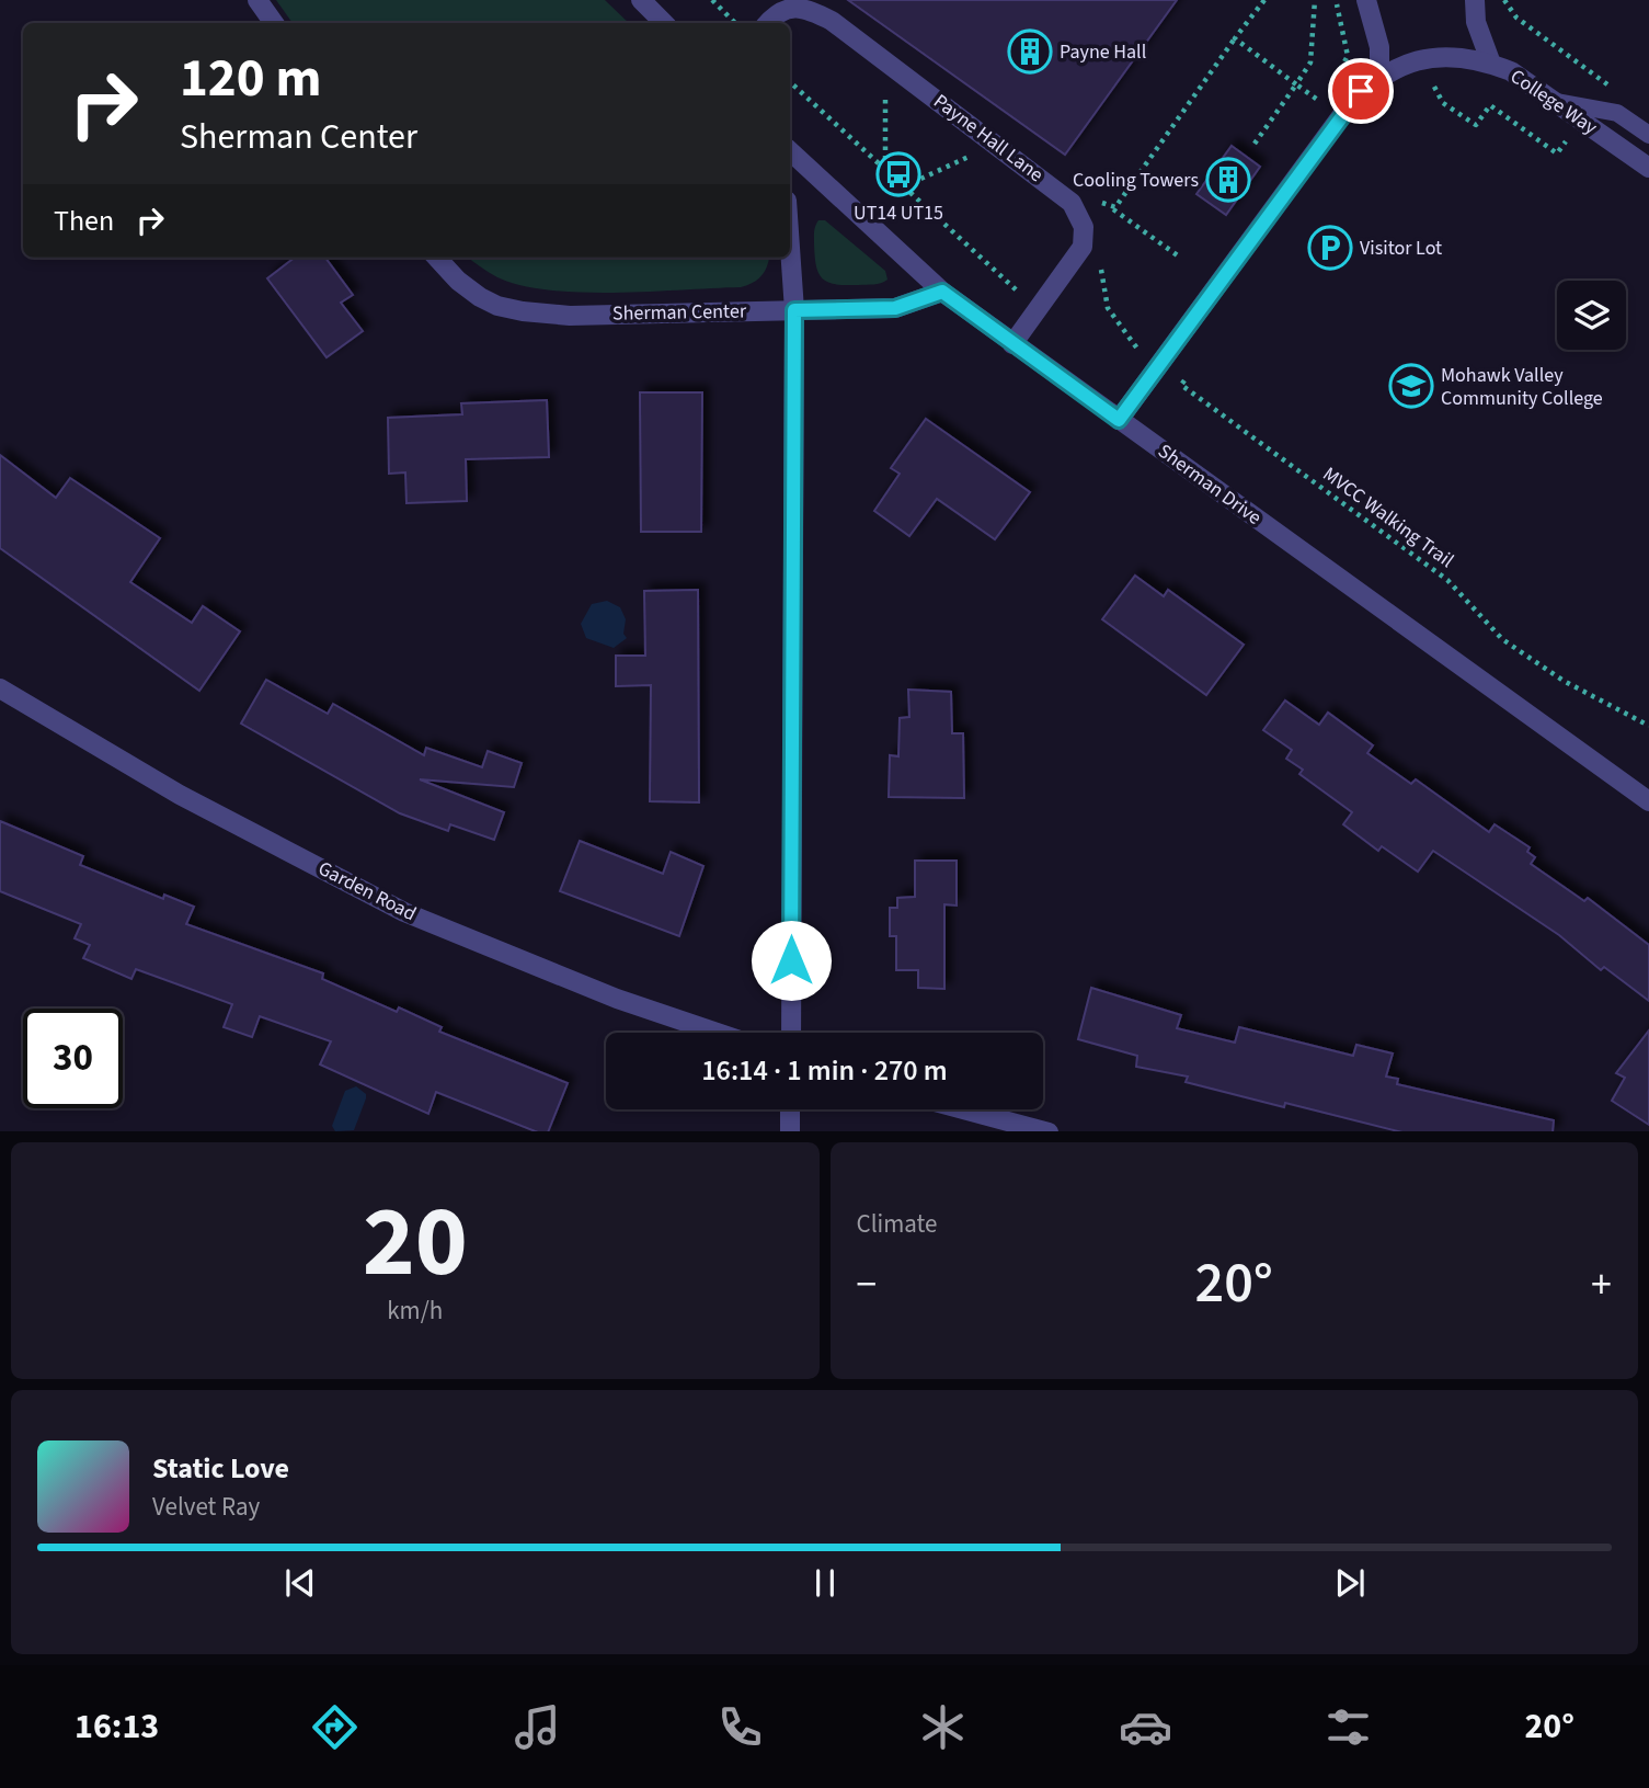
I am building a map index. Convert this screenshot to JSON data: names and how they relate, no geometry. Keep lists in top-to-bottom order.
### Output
{
  "streets": {
    "street": [
      "College Way",
      "Payne Hall Lane",
      "Sherman Center",
      "Sherman Drive",
      "Garden Road"
    ],
    "path": ["MVCC Walking Trail"]
  },
  "crossings": [
    ["College Way", "Sherman Drive"],
    ["Payne Hall Lane", "Sherman Drive"],
    ["Sherman Center", "Sherman Drive"]
  ],
  "places": {
    "building": ["Payne Hall", "Cooling Towers"],
    "bus stop": ["UT14 UT15"],
    "parking": ["Visitor Lot"],
    "school or university": ["Mohawk Valley Community College"]
  },
  "page": {
    "turn": ["120 m", "Sherman Center"],
    "then": "Then",
    "limit": "30",
    "trip": "16:14 · 1 min · 270 m",
    "tile": [
      ["20", "km/h"],
      "Climate"
    ],
    "heat": ["−", "20°", "+"],
    "song": ["Static Love", "Velvet Ray"],
    "tabs": ["16:13", "20°"]
  }
}
